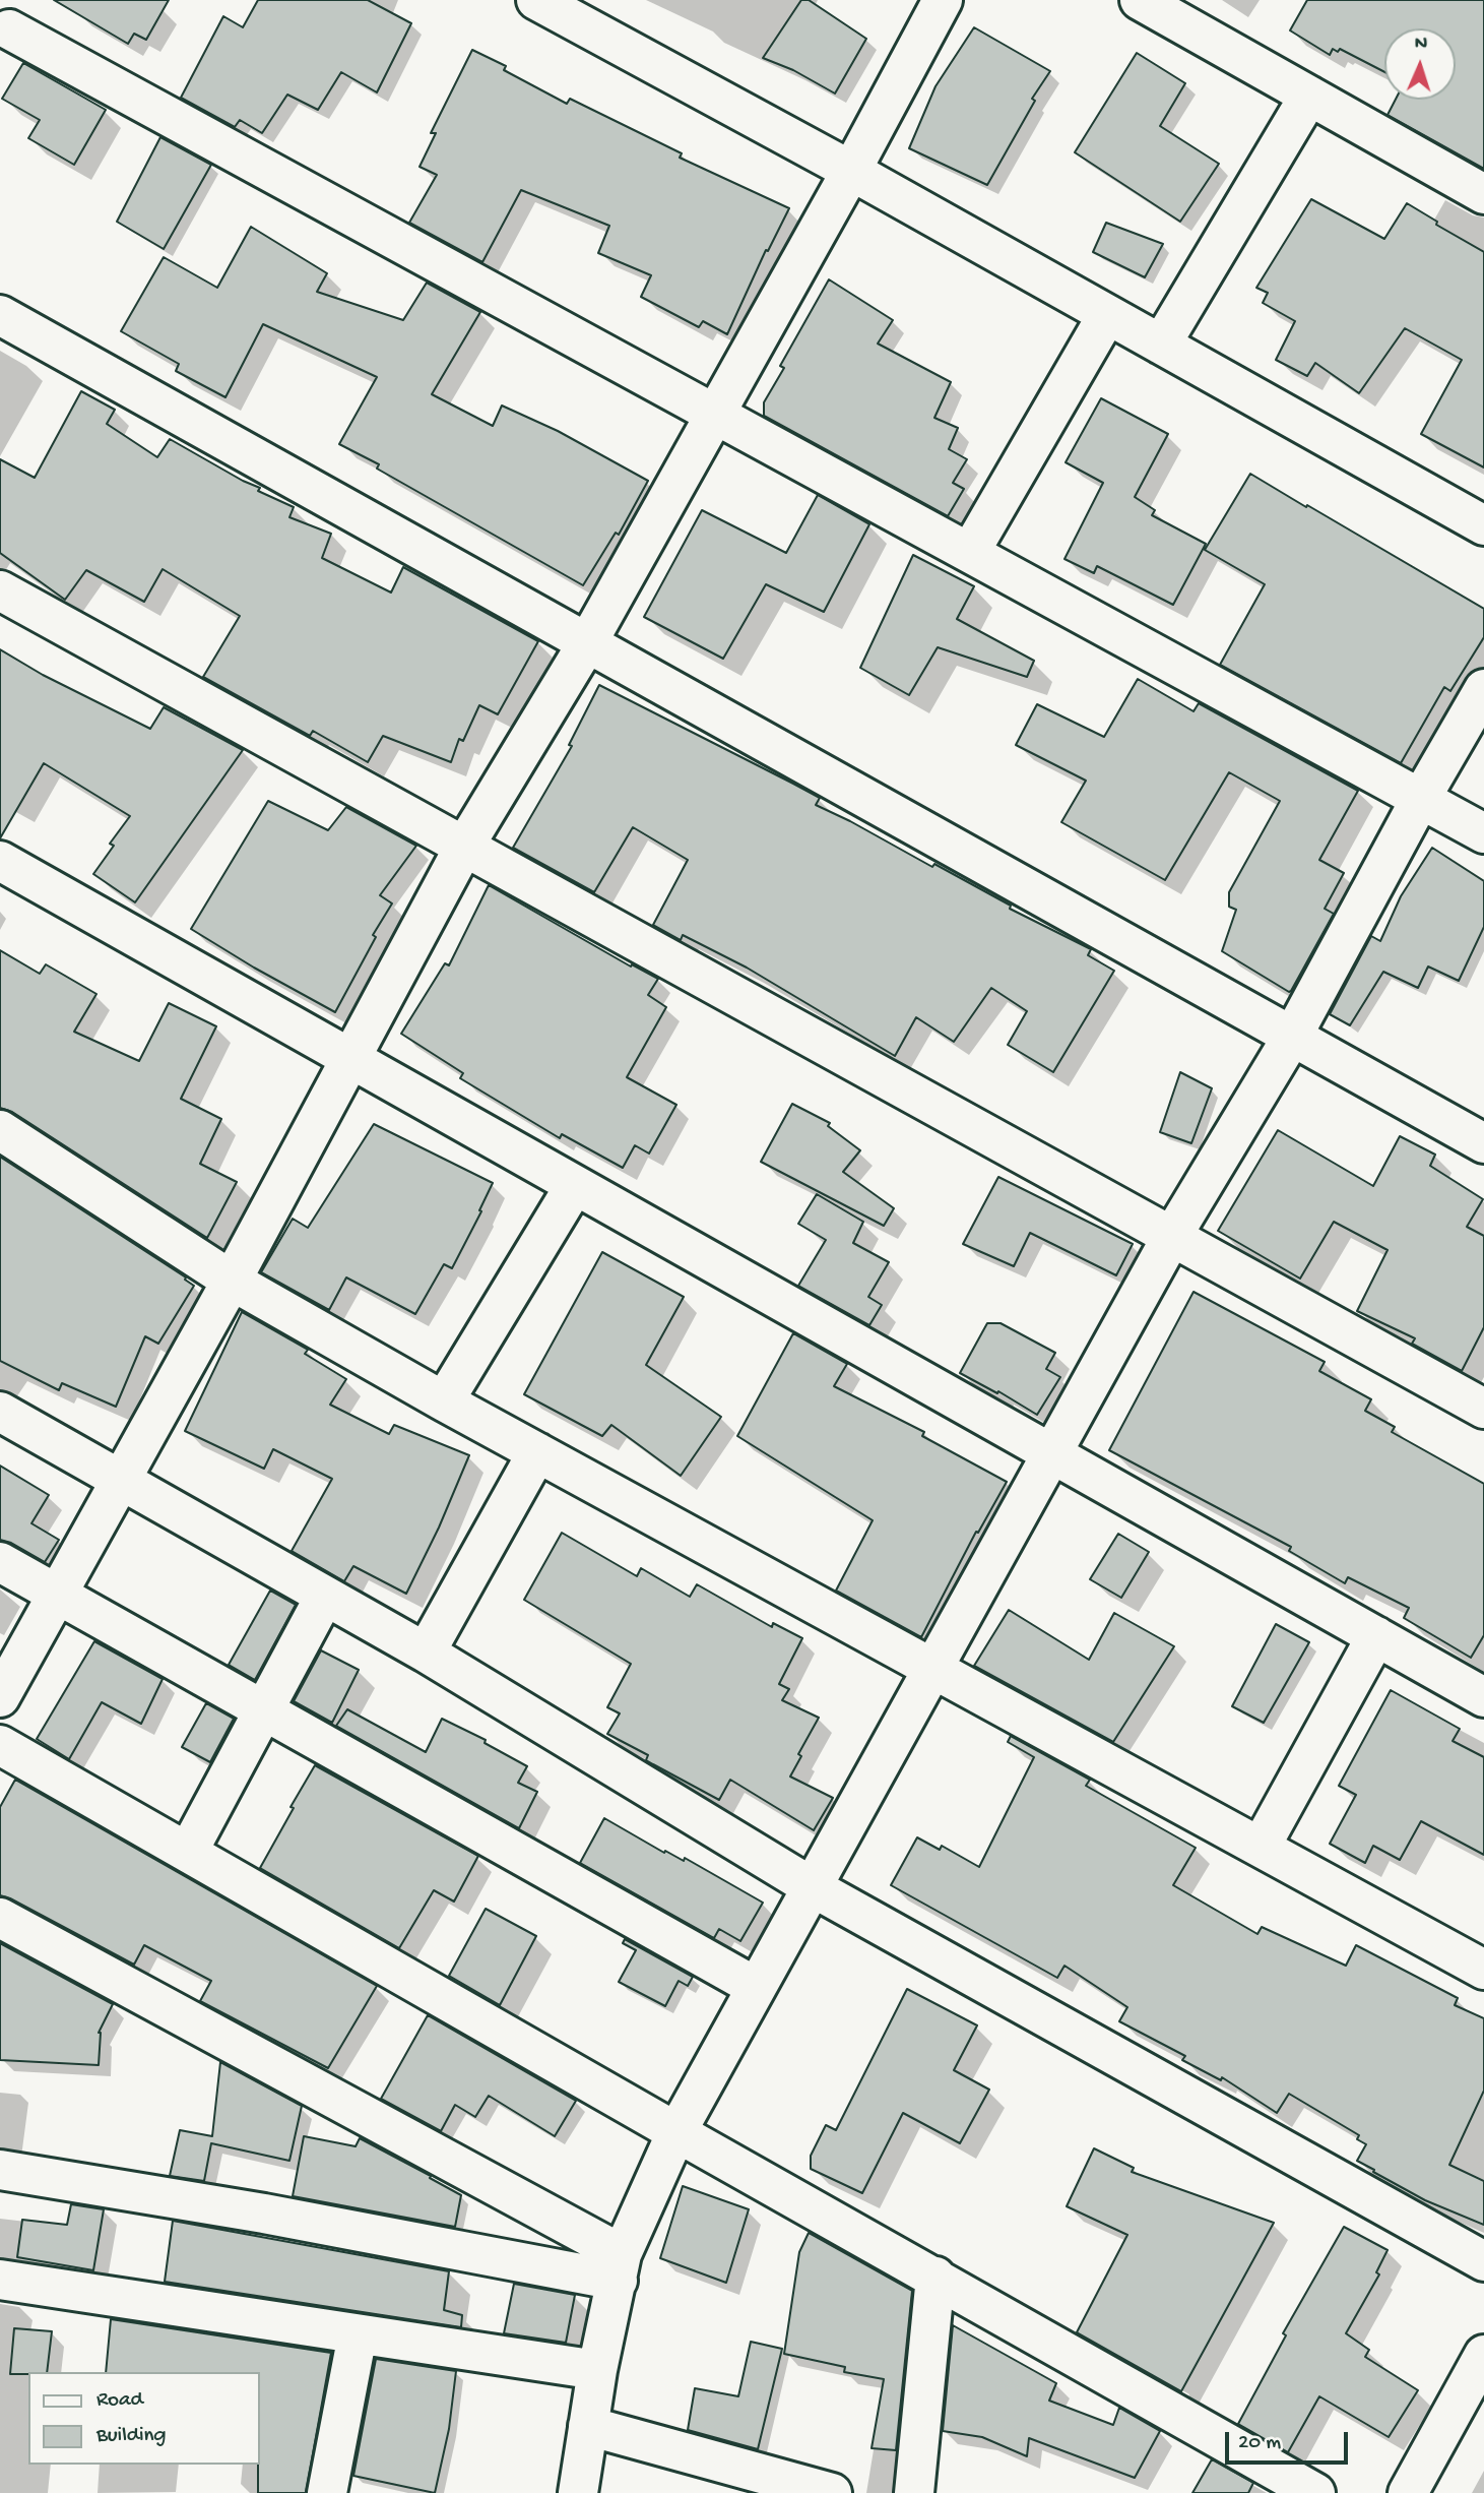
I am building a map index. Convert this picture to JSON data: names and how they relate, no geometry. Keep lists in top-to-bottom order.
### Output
{
  "legend": ["Road", "Building"],
  "scale_bar": "20 m",
  "north": "top"
}
